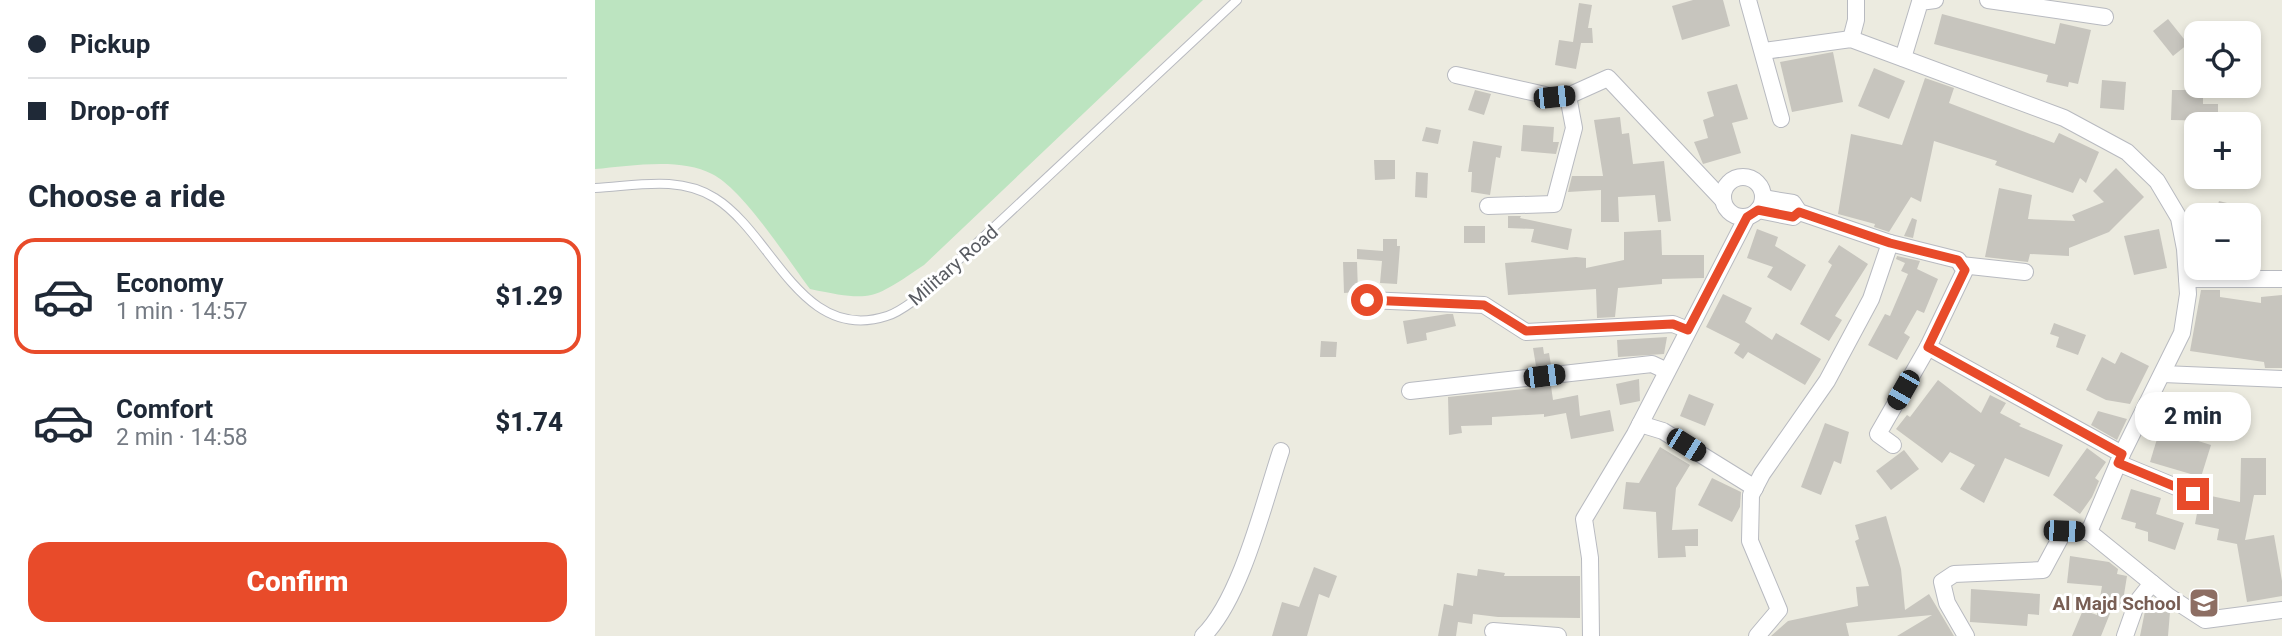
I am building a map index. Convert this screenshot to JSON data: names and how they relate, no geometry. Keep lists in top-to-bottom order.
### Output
{
  "streets": {
    "lane": ["Military Road"]
  },
  "places": {
    "school or university": ["Al Majd School"]
  },
  "page": {
    "banner": ["Pickup", "Drop-off"],
    "map_buttons": ["+", "−"],
    "heading": "Choose a ride",
    "list": [
      {
        "name": "Economy",
        "note": "1 min · 14:57",
        "value": "$1.29"
      },
      {
        "name": "Comfort",
        "note": "2 min · 14:58",
        "value": "$1.74"
      }
    ],
    "bubble": "2 min",
    "buttons": "Confirm"
  }
}
